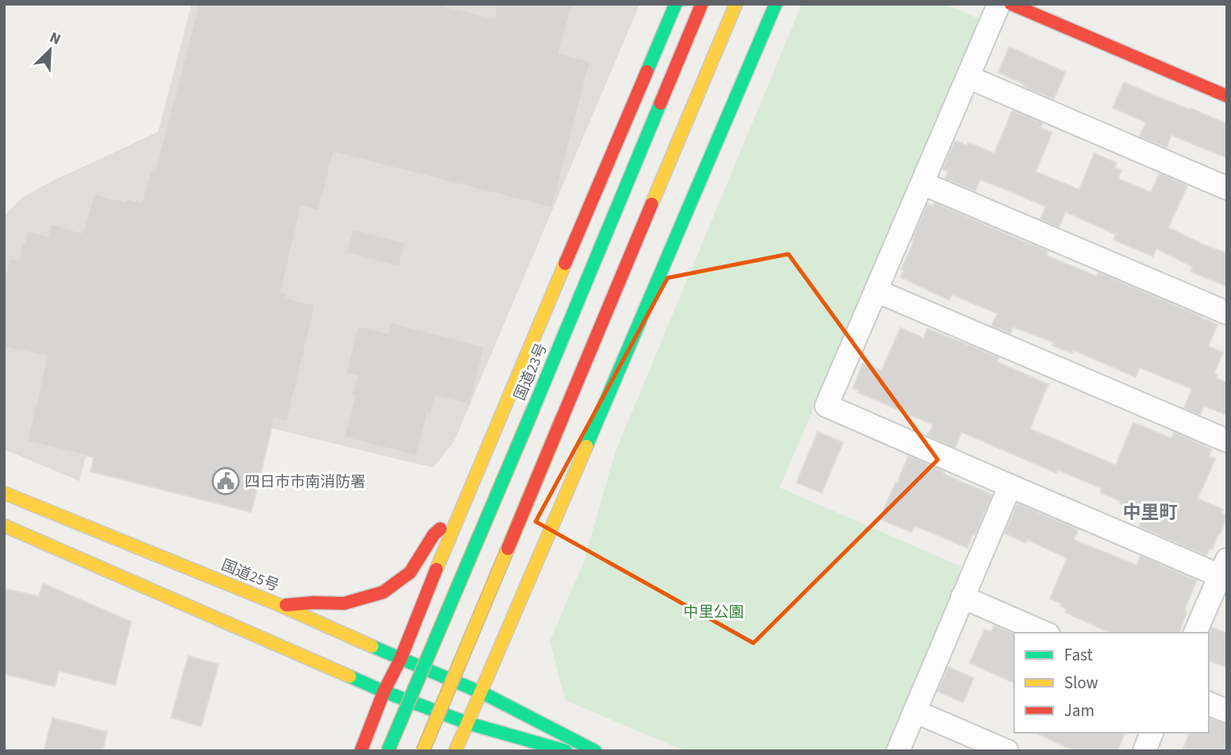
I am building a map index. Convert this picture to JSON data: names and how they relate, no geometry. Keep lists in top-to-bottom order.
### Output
{
  "streets": {
    "main road": ["国道23号", "国道25号"]
  },
  "districts": ["中里町"],
  "parks": ["中里公園"],
  "places": {
    "public building": ["四日市市南消防署"]
  },
  "legend": ["Fast", "Slow", "Jam"],
  "north": "top right"
}
